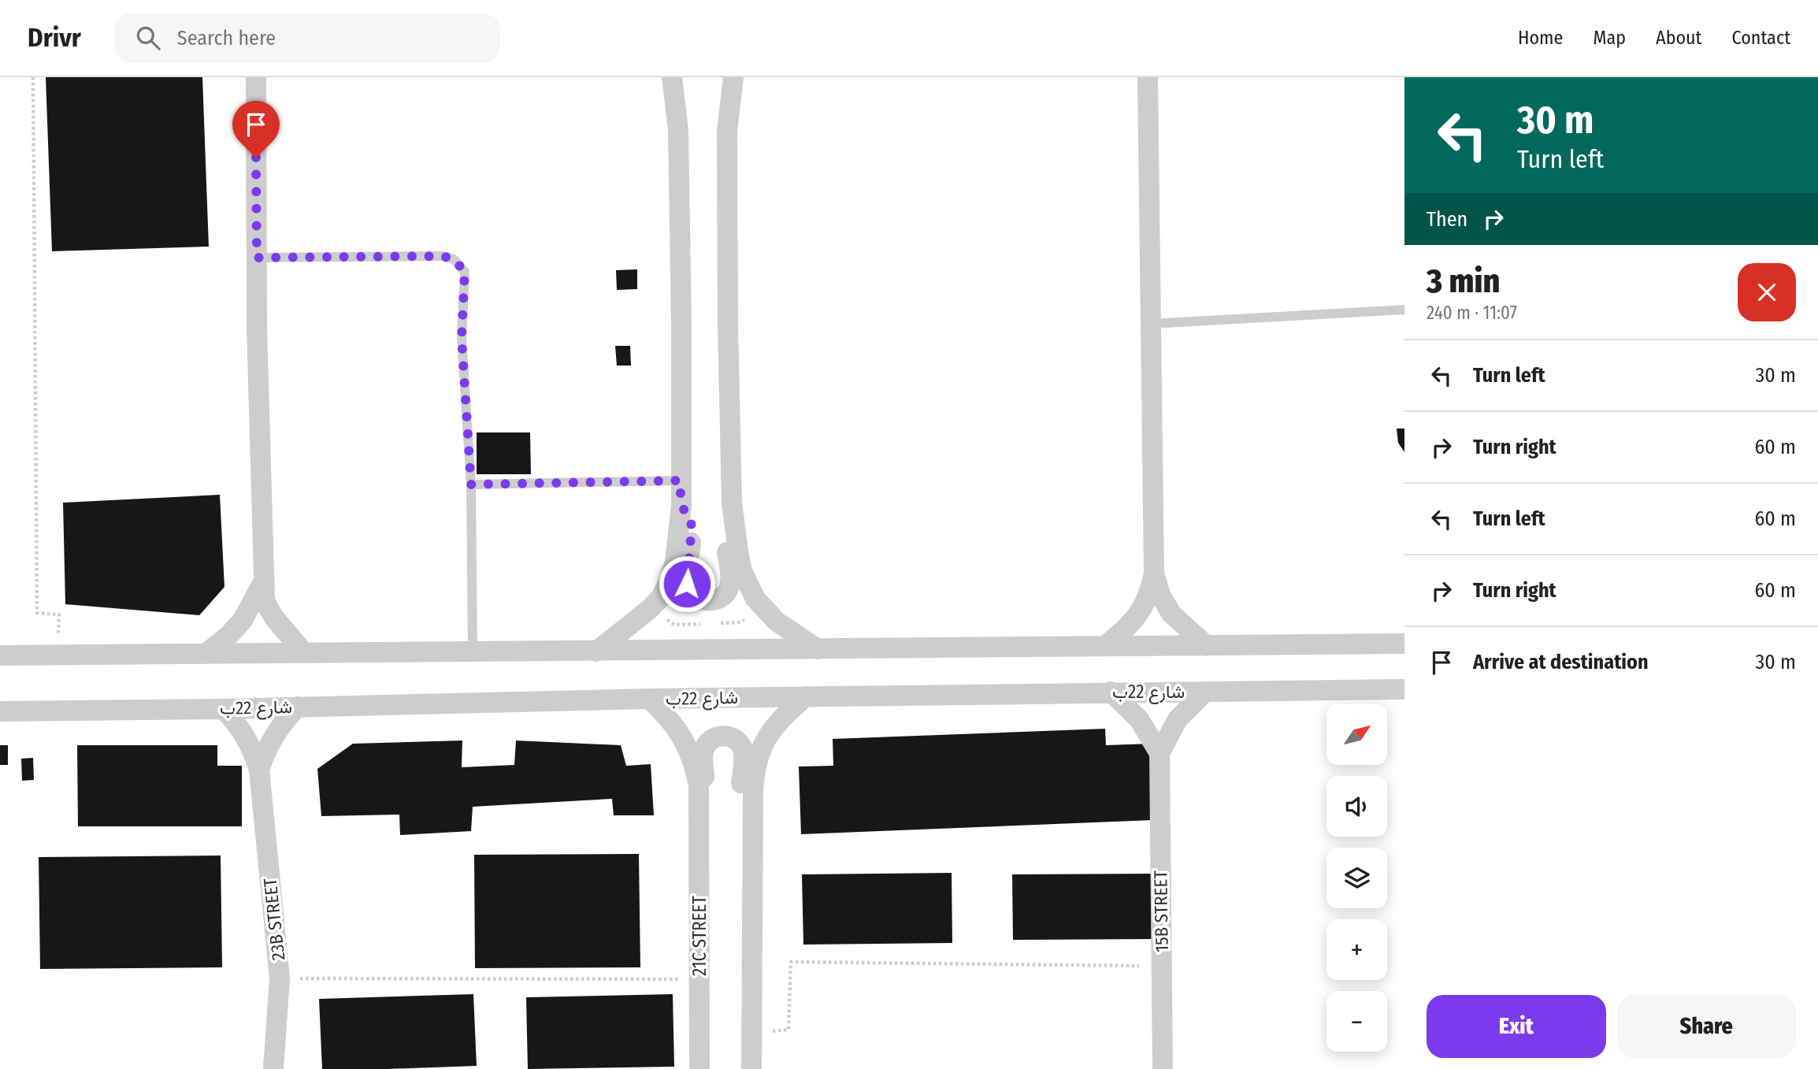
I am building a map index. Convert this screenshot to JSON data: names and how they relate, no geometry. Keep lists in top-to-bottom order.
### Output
{
  "streets": {
    "street": [
      "شارع 22ب",
      "15B STREET",
      "23B STREET",
      "21C STREET"
    ]
  },
  "crossings": [
    ["شارع 22ب", "15B STREET"],
    ["شارع 22ب", "23B STREET"],
    ["شارع 22ب", "21C STREET"]
  ],
  "north": "top right",
  "page": {
    "header": "Drivr",
    "search": "Search here",
    "nav": [
      "Home",
      "Map",
      "About",
      "Contact"
    ],
    "turn": ["30 m", "Turn left"],
    "then": "Then",
    "heading": ["3 min", "240 m · 11:07"],
    "list": [
      {
        "name": "Turn left",
        "value": "30 m"
      },
      {
        "name": "Turn right",
        "value": "60 m"
      },
      {
        "name": "Turn left",
        "value": "60 m"
      },
      {
        "name": "Turn right",
        "value": "60 m"
      },
      {
        "name": "Arrive at destination",
        "value": "30 m"
      }
    ],
    "map_buttons": ["+", "−"],
    "buttons": ["Exit", "Share"]
  }
}
